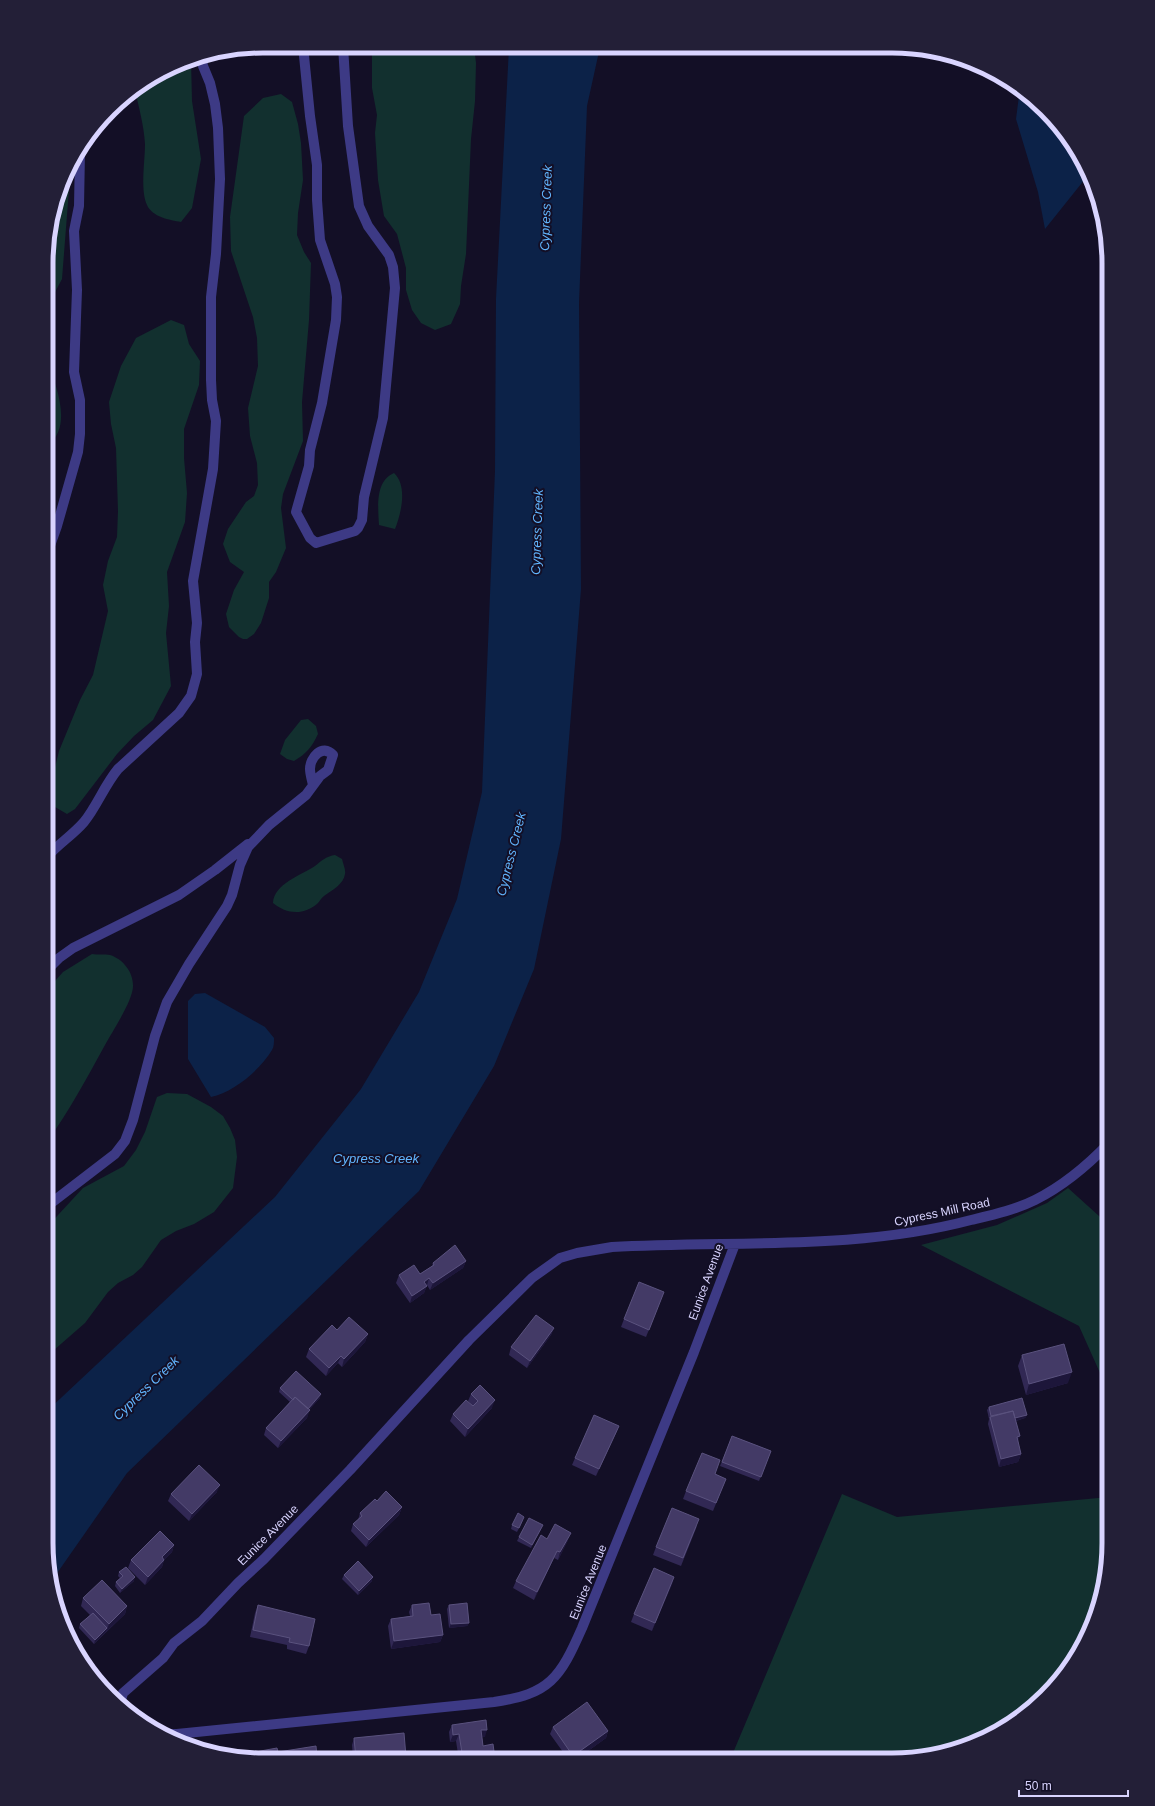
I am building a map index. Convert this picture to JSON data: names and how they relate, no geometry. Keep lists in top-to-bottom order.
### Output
{
  "streets": {
    "street": ["Cypress Mill Road", "Eunice Avenue"]
  },
  "crossings": [
    ["Cypress Mill Road", "Eunice Avenue"]
  ],
  "water": ["Cypress Creek"],
  "scale_bar": "50 m"
}
